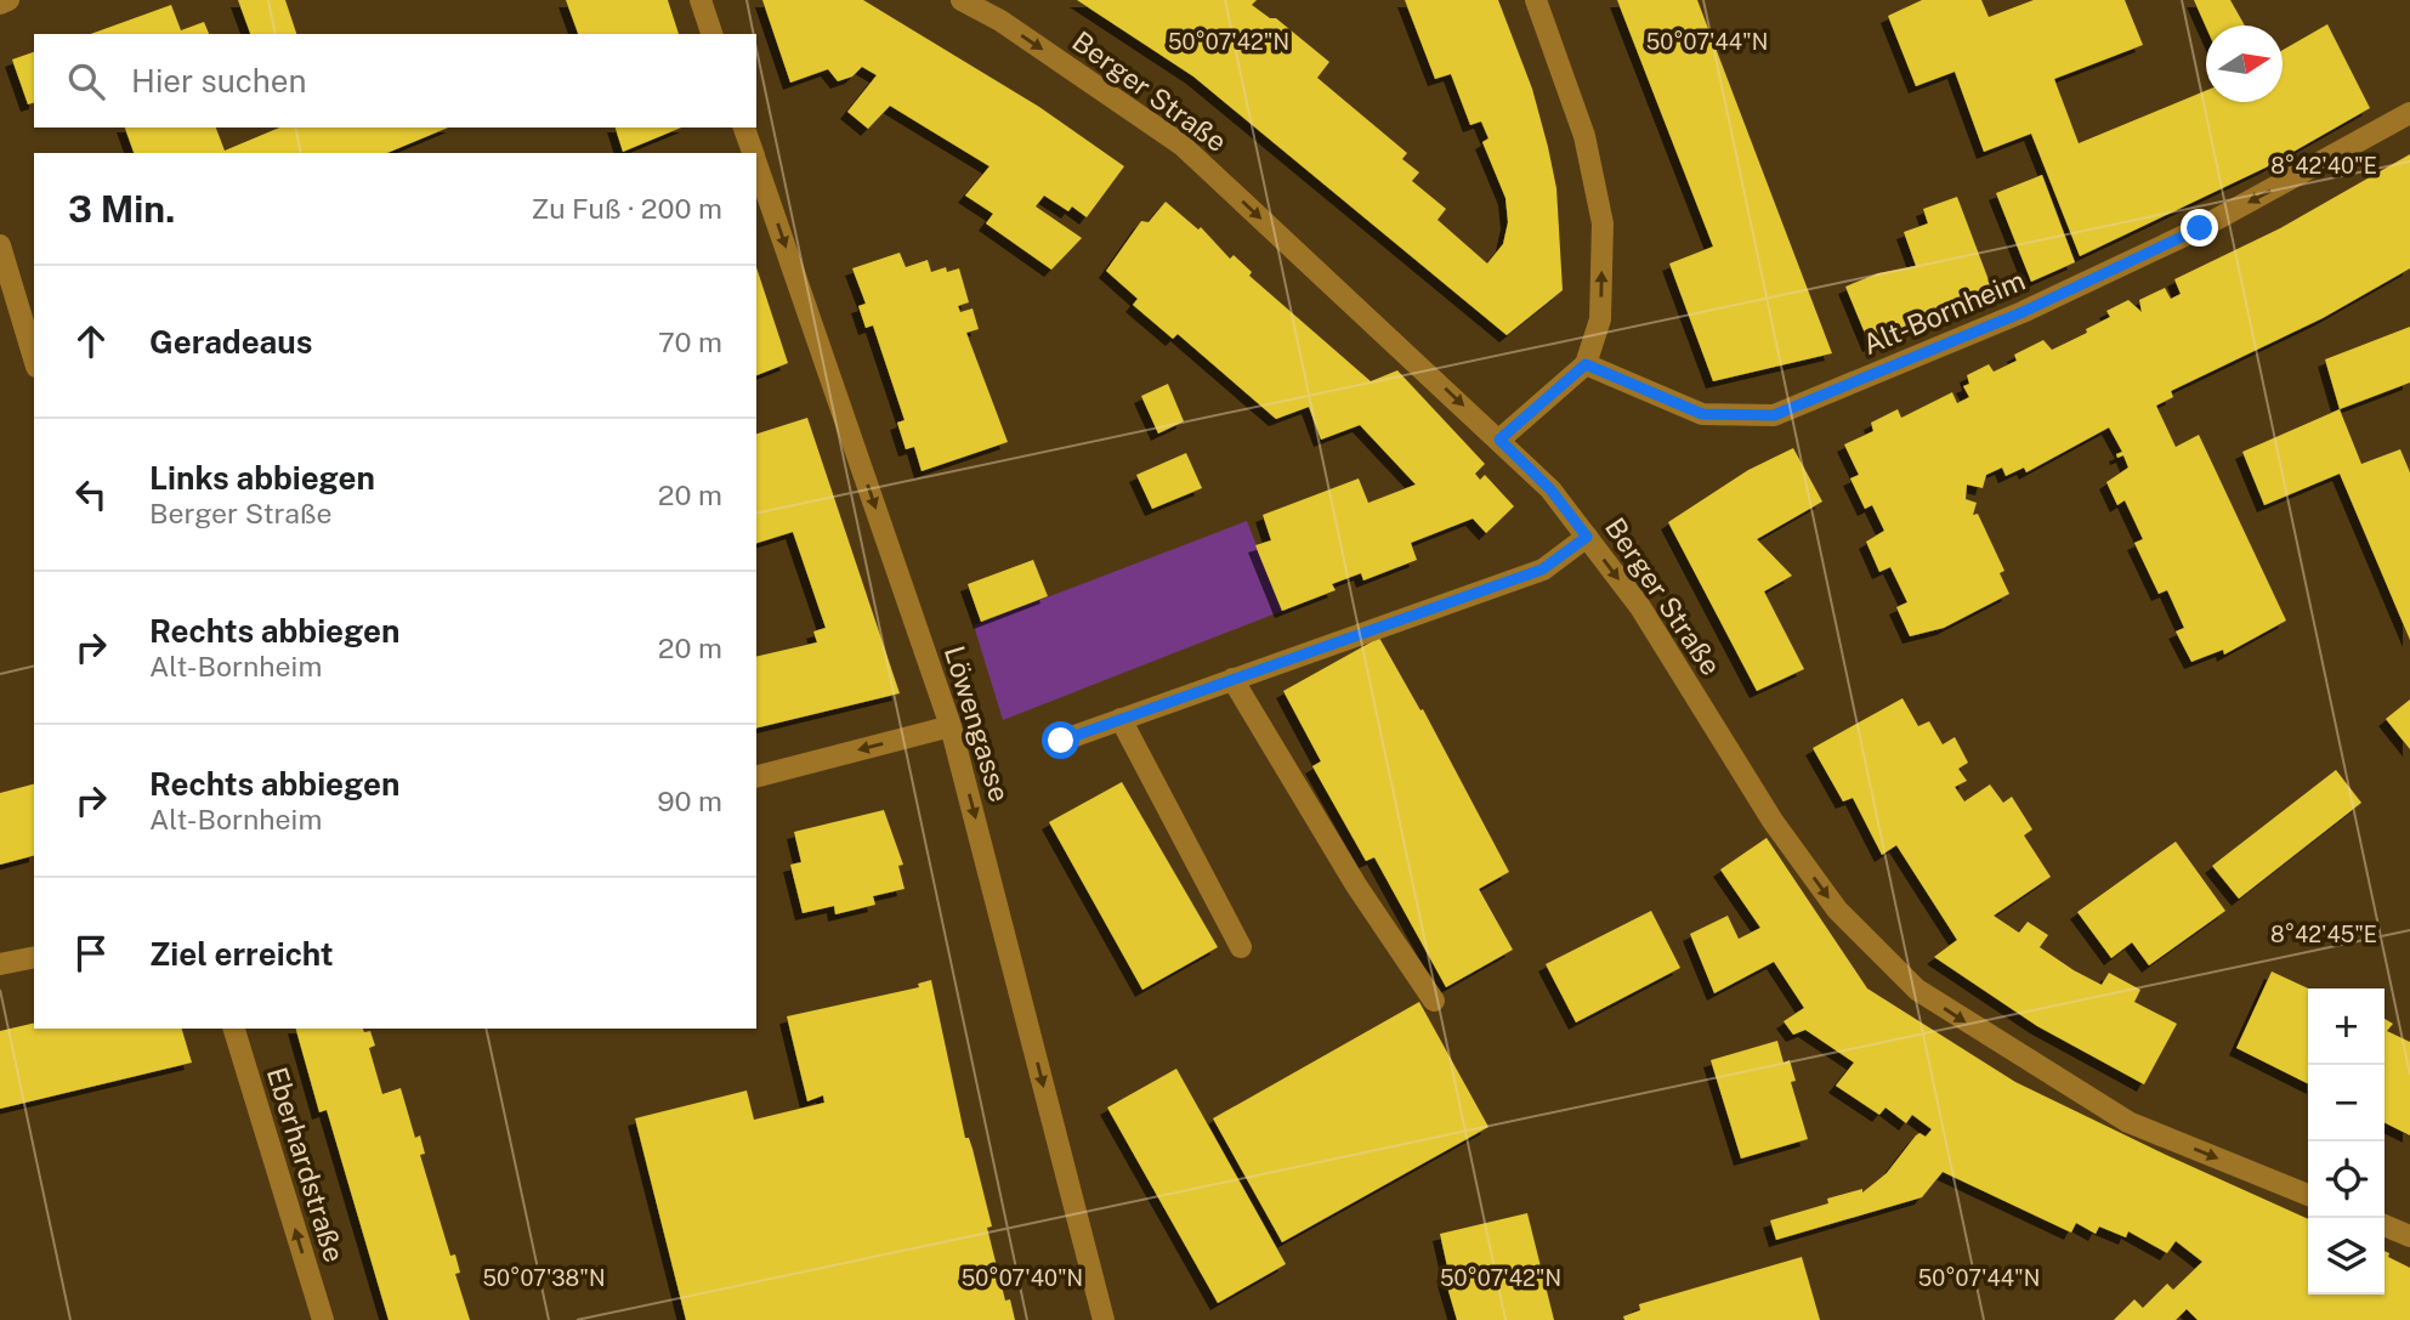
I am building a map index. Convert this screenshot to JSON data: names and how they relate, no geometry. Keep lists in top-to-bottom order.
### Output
{
  "streets": {
    "street": [
      "Berger Straße",
      "Alt-Bornheim",
      "Löwengasse",
      "Eberhardstraße"
    ]
  },
  "one_way": [
    "Berger Straße",
    "Alt-Bornheim",
    "Löwengasse",
    "Eberhardstraße"
  ],
  "north": "right",
  "page": {
    "search": "Hier suchen",
    "heading": ["3 Min.", "Zu Fuß · 200 m"],
    "list": [
      ["Geradeaus", "70 m"],
      ["Links abbiegen", "Berger Straße", "20 m"],
      ["Rechts abbiegen", "Alt-Bornheim", "20 m"],
      ["Rechts abbiegen", "Alt-Bornheim", "90 m"],
      "Ziel erreicht"
    ],
    "map_buttons": ["+", "−"]
  },
  "coordinates": [
    "50°07'42\"N",
    "50°07'44\"N",
    "8°42'40\"E",
    "8°42'45\"E",
    "50°07'38\"N",
    "50°07'40\"N"
  ]
}
